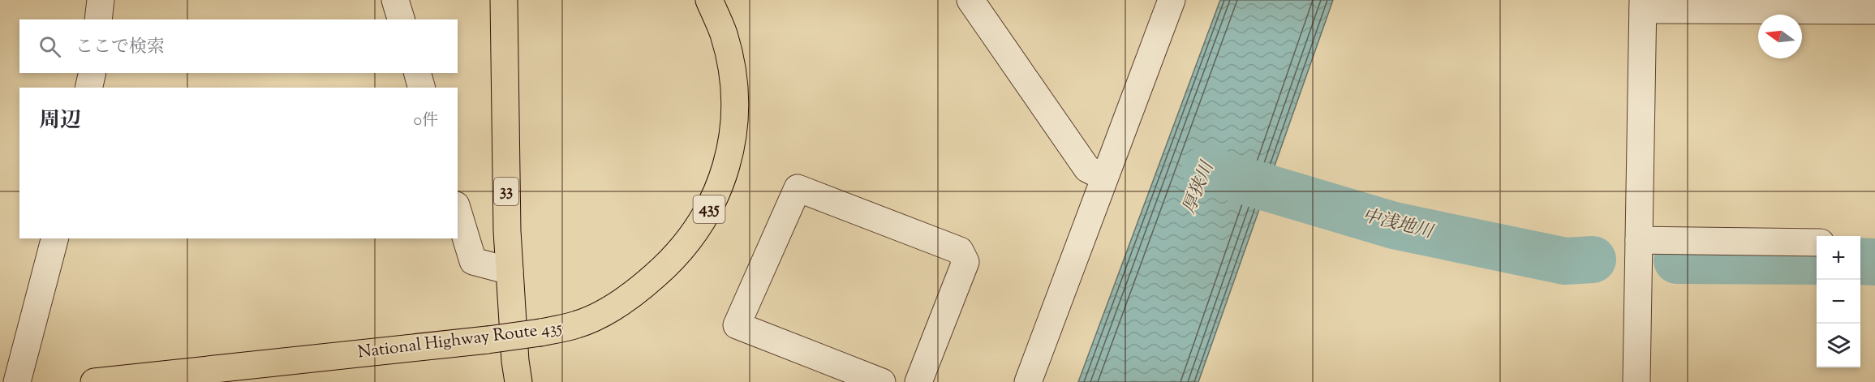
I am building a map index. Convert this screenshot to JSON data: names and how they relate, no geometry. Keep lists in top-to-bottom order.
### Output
{
  "streets": {
    "main road": ["33", "435", "National Highway Route 435"]
  },
  "water": ["厚狭川", "中浅地川"],
  "north": "left",
  "page": {
    "search": "ここで検索",
    "heading": ["周辺", "0件"],
    "map_buttons": ["+", "−"]
  }
}
